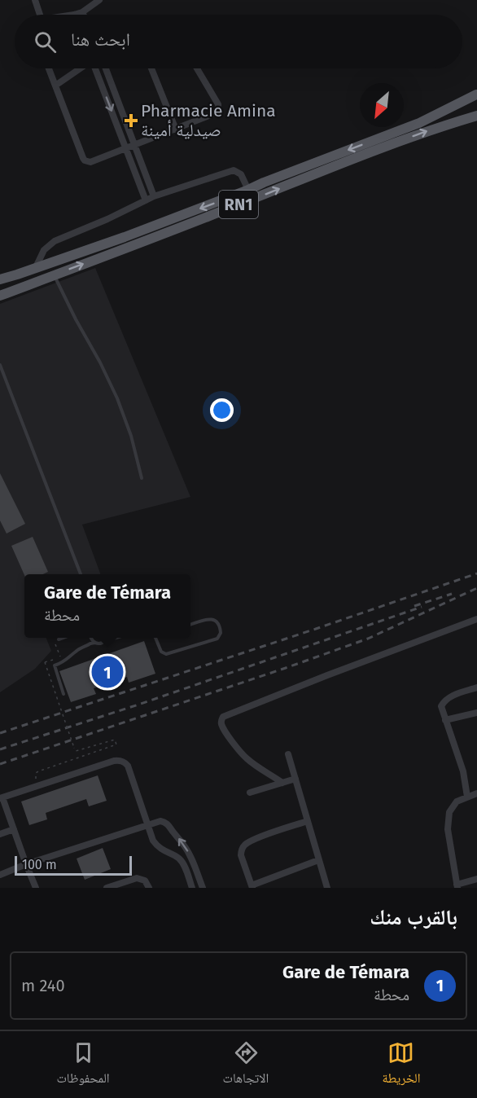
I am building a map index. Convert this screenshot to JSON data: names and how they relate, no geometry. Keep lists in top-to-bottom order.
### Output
{
  "streets": {
    "main road": ["RN1"]
  },
  "places": {
    "health": ["Pharmacie Amina صيدلية أمينة"]
  },
  "scale_bar": "100 m",
  "north": "bottom left",
  "page": {
    "search": "ابحث هنا",
    "popup": ["Gare de Témara", "محطة"],
    "pins": "1",
    "scale": "100 m",
    "heading": "بالقرب منك",
    "list": [
      {
        "mark": "1",
        "name": "Gare de Témara",
        "note": "محطة",
        "value": "240 m"
      }
    ],
    "nav": ["الخريطة", "الاتجاهات", "المحفوظات"]
  }
}
